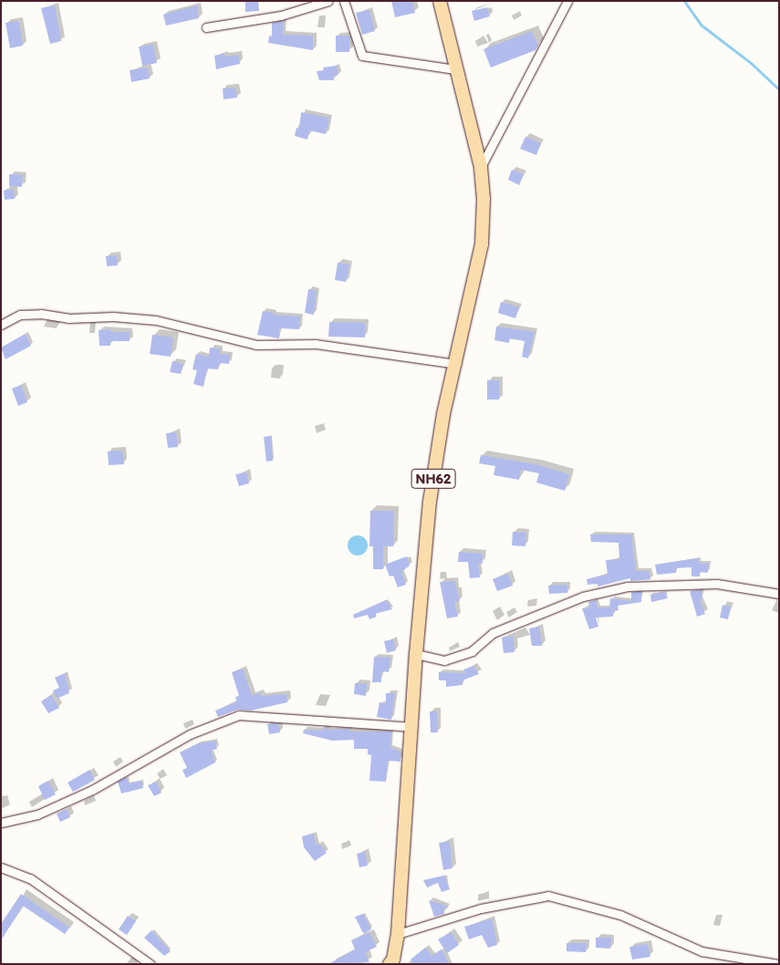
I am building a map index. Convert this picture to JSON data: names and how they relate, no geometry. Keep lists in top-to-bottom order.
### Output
{
  "streets": {
    "main road": ["NH62"]
  }
}
